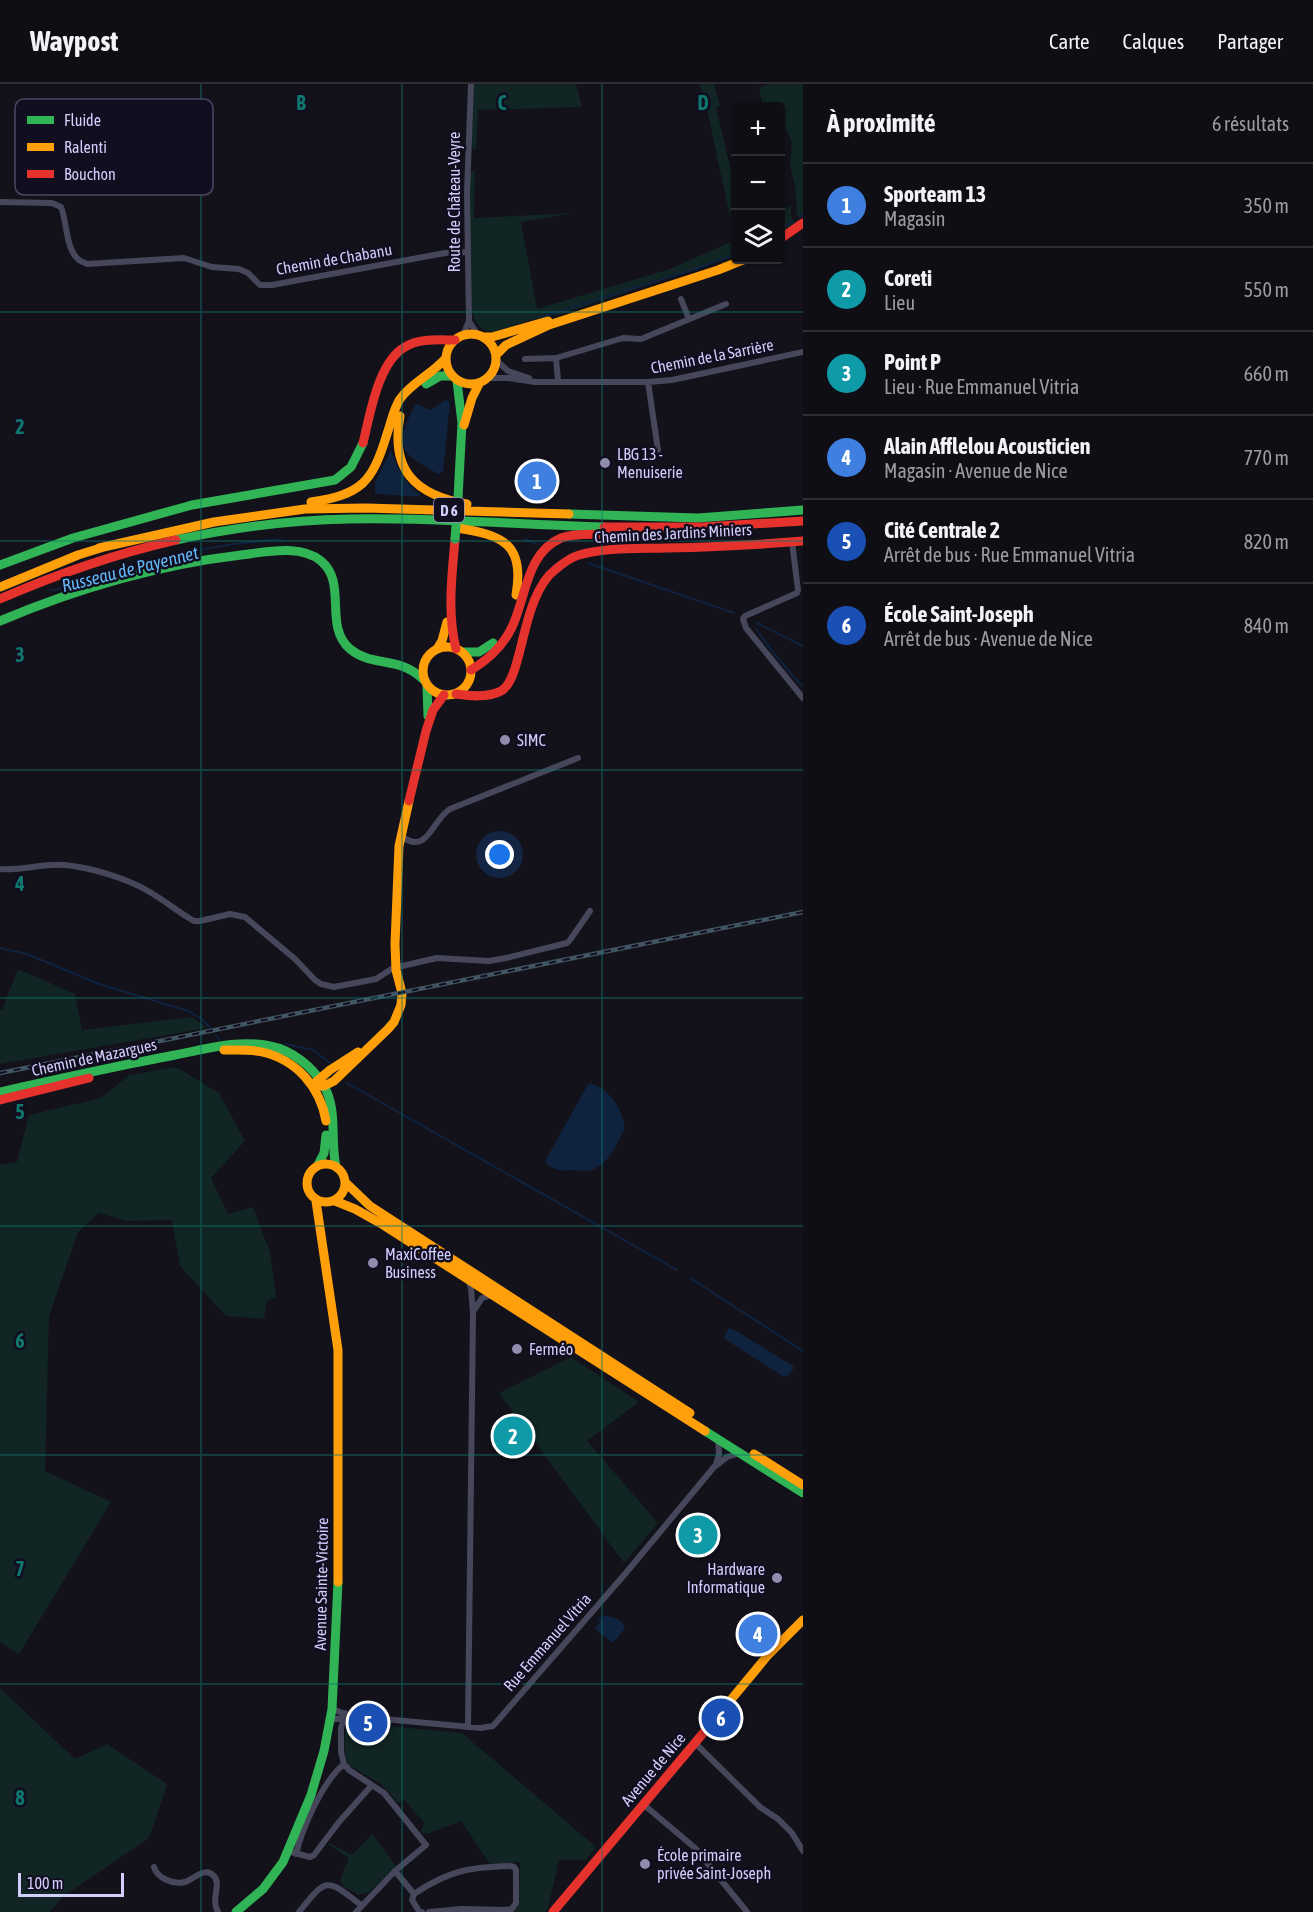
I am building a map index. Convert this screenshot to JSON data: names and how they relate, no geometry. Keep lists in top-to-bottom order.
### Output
{
  "streets": {
    "main road": [
      "D 6",
      "Chemin des Jardins Miniers",
      "Chemin de Mazargues",
      "Avenue Sainte-Victoire",
      "Avenue de Nice"
    ],
    "street": [
      "Route de Château-Veyre",
      "Chemin de Chabanu",
      "Chemin de la Sarrière",
      "Rue Emmanuel Vitria"
    ]
  },
  "crossings": [
    ["Route de Château-Veyre", "Chemin de Chabanu"]
  ],
  "water": ["Russeau de Payennet"],
  "places": [
    "LBG 13 - Menuiserie",
    "SIMC",
    "MaxiCoffee Business",
    "Ferméo",
    "Hardware Informatique",
    "École primaire privée Saint-Joseph"
  ],
  "legend": ["Fluide", "Ralenti", "Bouchon"],
  "scale_bar": "100 m",
  "page": {
    "header": "Waypost",
    "nav": ["Carte", "Calques", "Partager"],
    "heading": ["À proximité", "6 résultats"],
    "map_buttons": ["+", "−"],
    "list": [
      {
        "mark": "1",
        "name": "Sporteam 13",
        "note": "Magasin",
        "value": "350 m"
      },
      {
        "mark": "2",
        "name": "Coreti",
        "note": "Lieu",
        "value": "550 m"
      },
      {
        "mark": "3",
        "name": "Point P",
        "note": "Lieu · Rue Emmanuel Vitria",
        "value": "660 m"
      },
      {
        "mark": "4",
        "name": "Alain Afflelou Acousticien",
        "note": "Magasin · Avenue de Nice",
        "value": "770 m"
      },
      {
        "mark": "5",
        "name": "Cité Centrale 2",
        "note": "Arrêt de bus · Rue Emmanuel Vitria",
        "value": "820 m"
      },
      {
        "mark": "6",
        "name": "École Saint-Joseph",
        "note": "Arrêt de bus · Avenue de Nice",
        "value": "840 m"
      }
    ],
    "pins": [
      "1",
      "2",
      "3",
      "4",
      "6",
      "5"
    ],
    "scale": "100 m"
  },
  "grid": {
    "columns": ["B", "C", "D"],
    "rows": [
      "2",
      "3",
      "4",
      "5",
      "6",
      "7",
      "8"
    ]
  }
}
